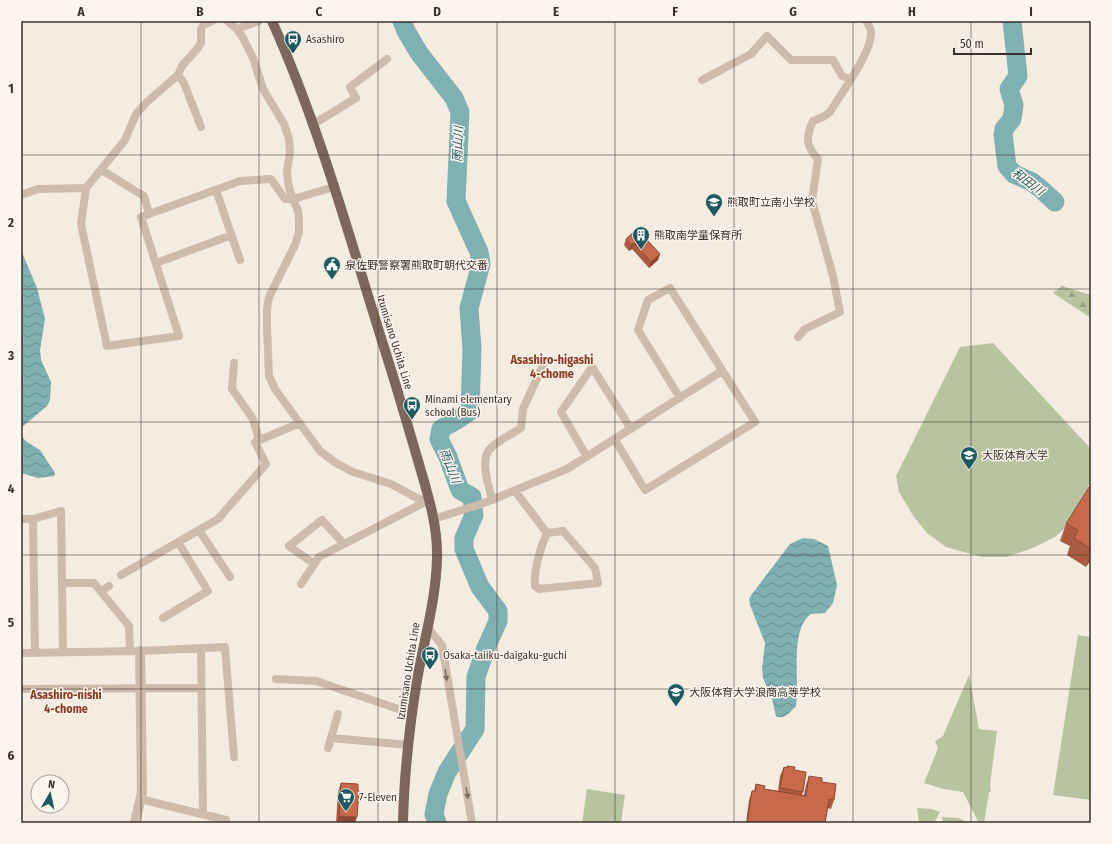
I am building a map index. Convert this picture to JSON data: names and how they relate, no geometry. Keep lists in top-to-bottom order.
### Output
{
  "streets": {
    "main road": ["Izumisano Uchita Line"]
  },
  "districts": ["Asashiro-higashi 4-chome", "Asashiro-nishi 4-chome"],
  "water": ["雨山川", "和田川"],
  "places": {
    "bus stop": ["Asashiro", "Minami elementary school (Bus)", "Osaka-taiiku-daigaku-guchi"],
    "school or university": ["熊取町立南小学校", "大阪体育大学", "大阪体育大学浪商高等学校"],
    "building": ["熊取南学童保育所"],
    "public building": ["泉佐野警察署熊取町朝代交番"],
    "supermarket": ["7-Eleven"]
  },
  "scale_bar": "50 m",
  "north": "top",
  "grid": {
    "columns": [
      "A",
      "B",
      "C",
      "D",
      "E",
      "F",
      "G",
      "H",
      "I"
    ],
    "rows": [
      "1",
      "2",
      "3",
      "4",
      "5",
      "6"
    ]
  }
}
